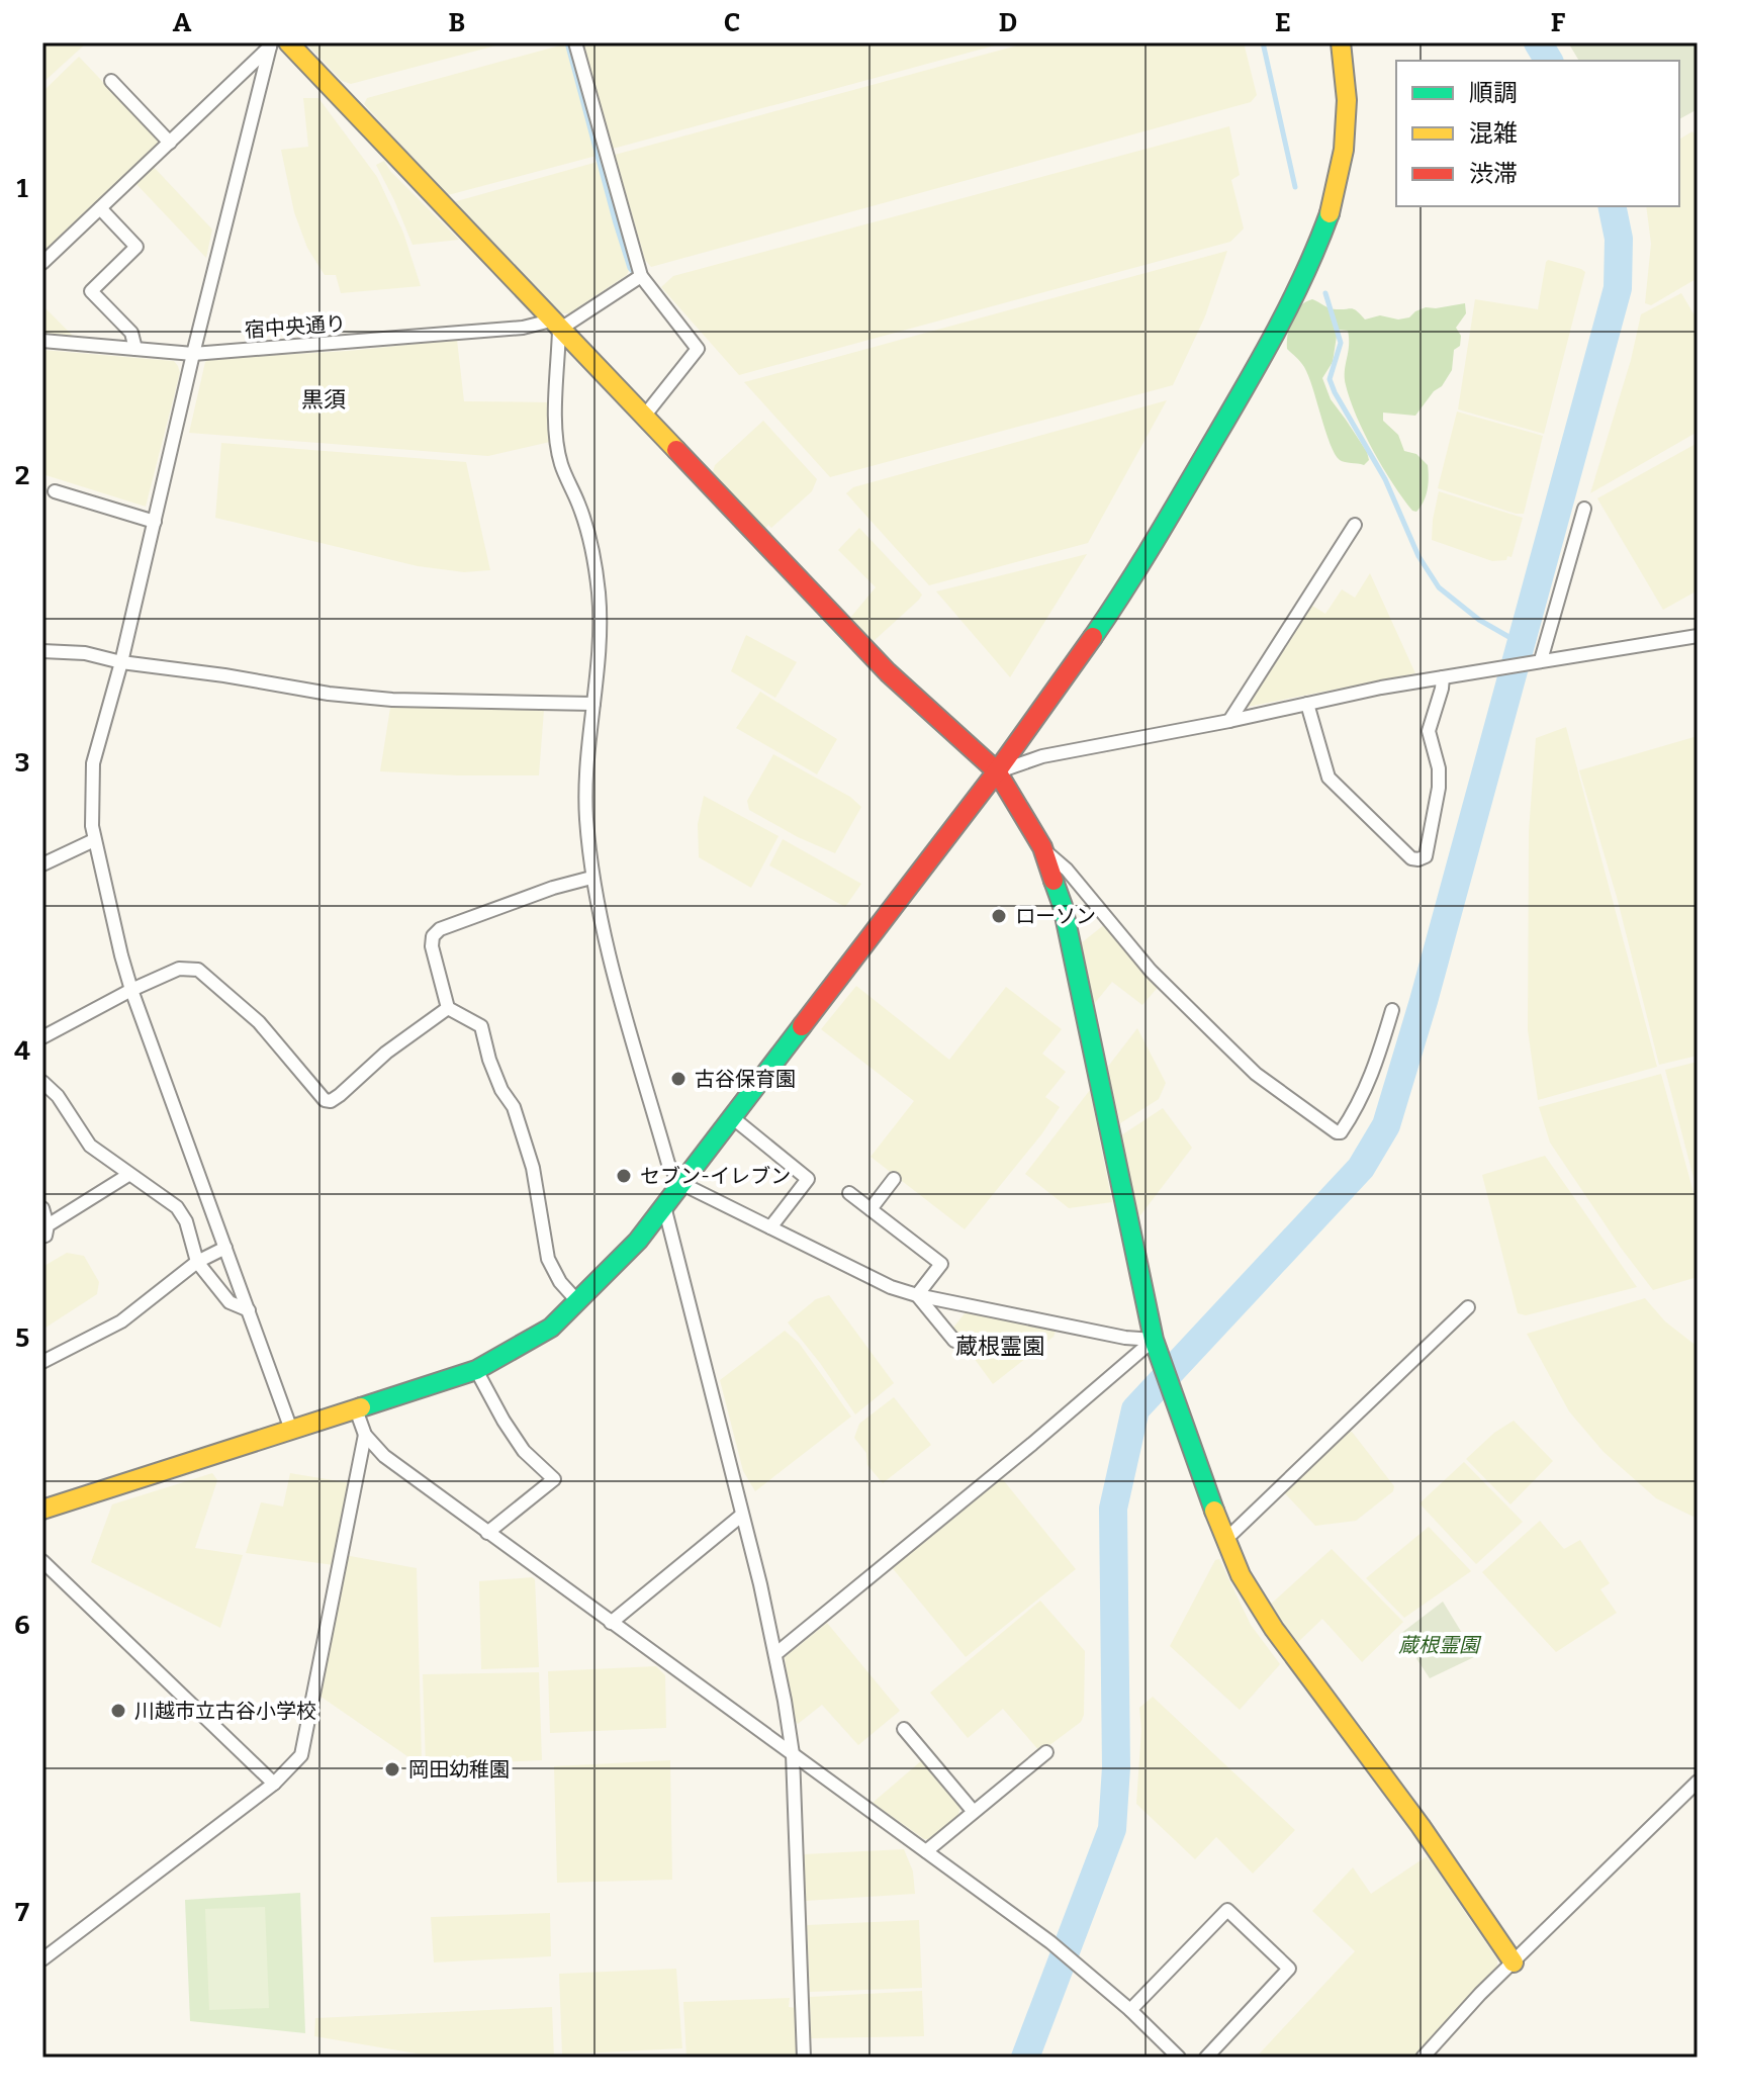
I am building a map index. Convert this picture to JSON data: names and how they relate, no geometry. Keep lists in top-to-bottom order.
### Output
{
  "streets": {
    "street": ["宿中央通り"]
  },
  "districts": ["黒須", "蔵根霊園"],
  "parks": ["蔵根霊園"],
  "places": [
    "ローソン",
    "古谷保育園",
    "セブン-イレブン",
    "川越市立古谷小学校",
    "岡田幼稚園"
  ],
  "legend": ["順調", "混雑", "渋滞"],
  "grid": {
    "columns": [
      "A",
      "B",
      "C",
      "D",
      "E",
      "F"
    ],
    "rows": [
      "1",
      "2",
      "3",
      "4",
      "5",
      "6",
      "7"
    ]
  }
}
